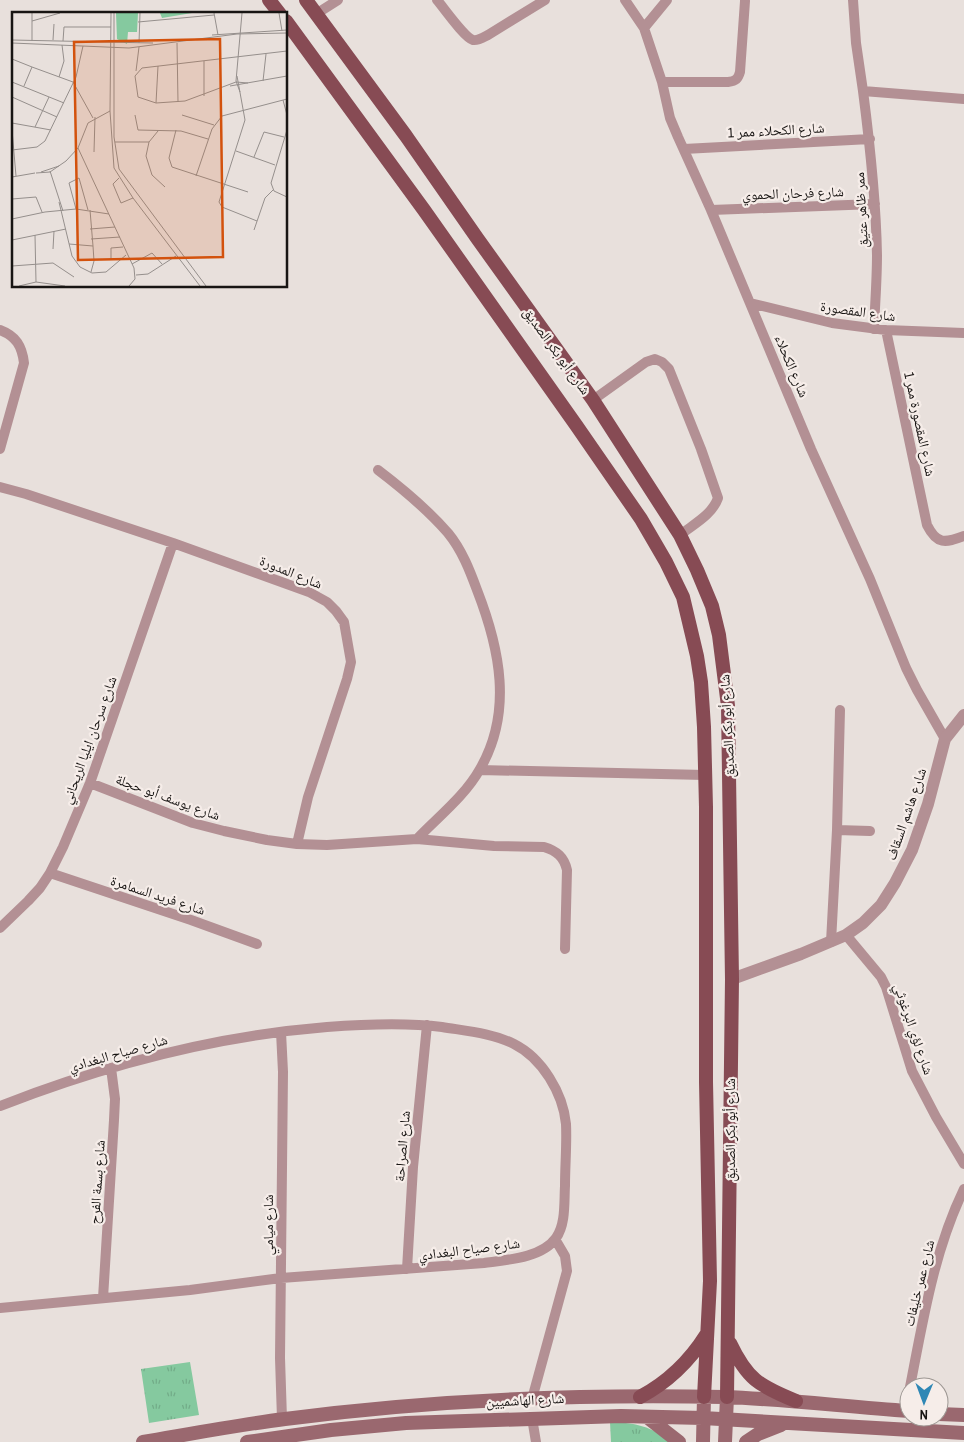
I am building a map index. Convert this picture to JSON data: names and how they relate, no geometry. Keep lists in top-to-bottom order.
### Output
{
  "streets": {
    "main road": ["شارع أبو بكر الصديق", "شارع الهاشميين"],
    "street": [
      "شارع الكحلاء ممر 1",
      "شارع فرحان الحموي",
      "ممر ظاهر عتيق",
      "شارع المقصورة",
      "شارع الكحلاء",
      "شارع المقصورة ممر 1",
      "شارع المدورة",
      "شارع سرحان ايليا الريحاني",
      "شارع يوسف أبو حجلة",
      "شارع هاشم السقاف",
      "شارع فريد السمامرة",
      "شارع لؤي البرغوثي",
      "شارع صياح البغدادي",
      "شارع الصراحة",
      "شارع بسمة الفرح",
      "شارع ميامي",
      "شارع عمر خليفات"
    ]
  },
  "crossings": [
    ["شارع الكحلاء ممر 1", "ممر ظاهر عتيق"],
    ["شارع الكحلاء ممر 1", "شارع الكحلاء"],
    ["شارع فرحان الحموي", "ممر ظاهر عتيق"],
    ["شارع فرحان الحموي", "شارع الكحلاء"],
    ["ممر ظاهر عتيق", "شارع المقصورة"],
    ["شارع المقصورة", "شارع الكحلاء"],
    ["شارع المقصورة", "شارع المقصورة ممر 1"],
    ["شارع أبو بكر الصديق", "شارع هاشم السقاف"],
    ["شارع أبو بكر الصديق", "شارع الهاشميين"],
    ["شارع الكحلاء", "شارع هاشم السقاف"],
    ["شارع المدورة", "شارع سرحان ايليا الريحاني"],
    ["شارع المدورة", "شارع يوسف أبو حجلة"],
    ["شارع سرحان ايليا الريحاني", "شارع يوسف أبو حجلة"],
    ["شارع سرحان ايليا الريحاني", "شارع فريد السمامرة"],
    ["شارع هاشم السقاف", "شارع لؤي البرغوثي"],
    ["شارع صياح البغدادي", "شارع الصراحة"],
    ["شارع صياح البغدادي", "شارع بسمة الفرح"],
    ["شارع صياح البغدادي", "شارع ميامي"],
    ["شارع ميامي", "شارع الهاشميين"]
  ],
  "north": "bottom"
}
